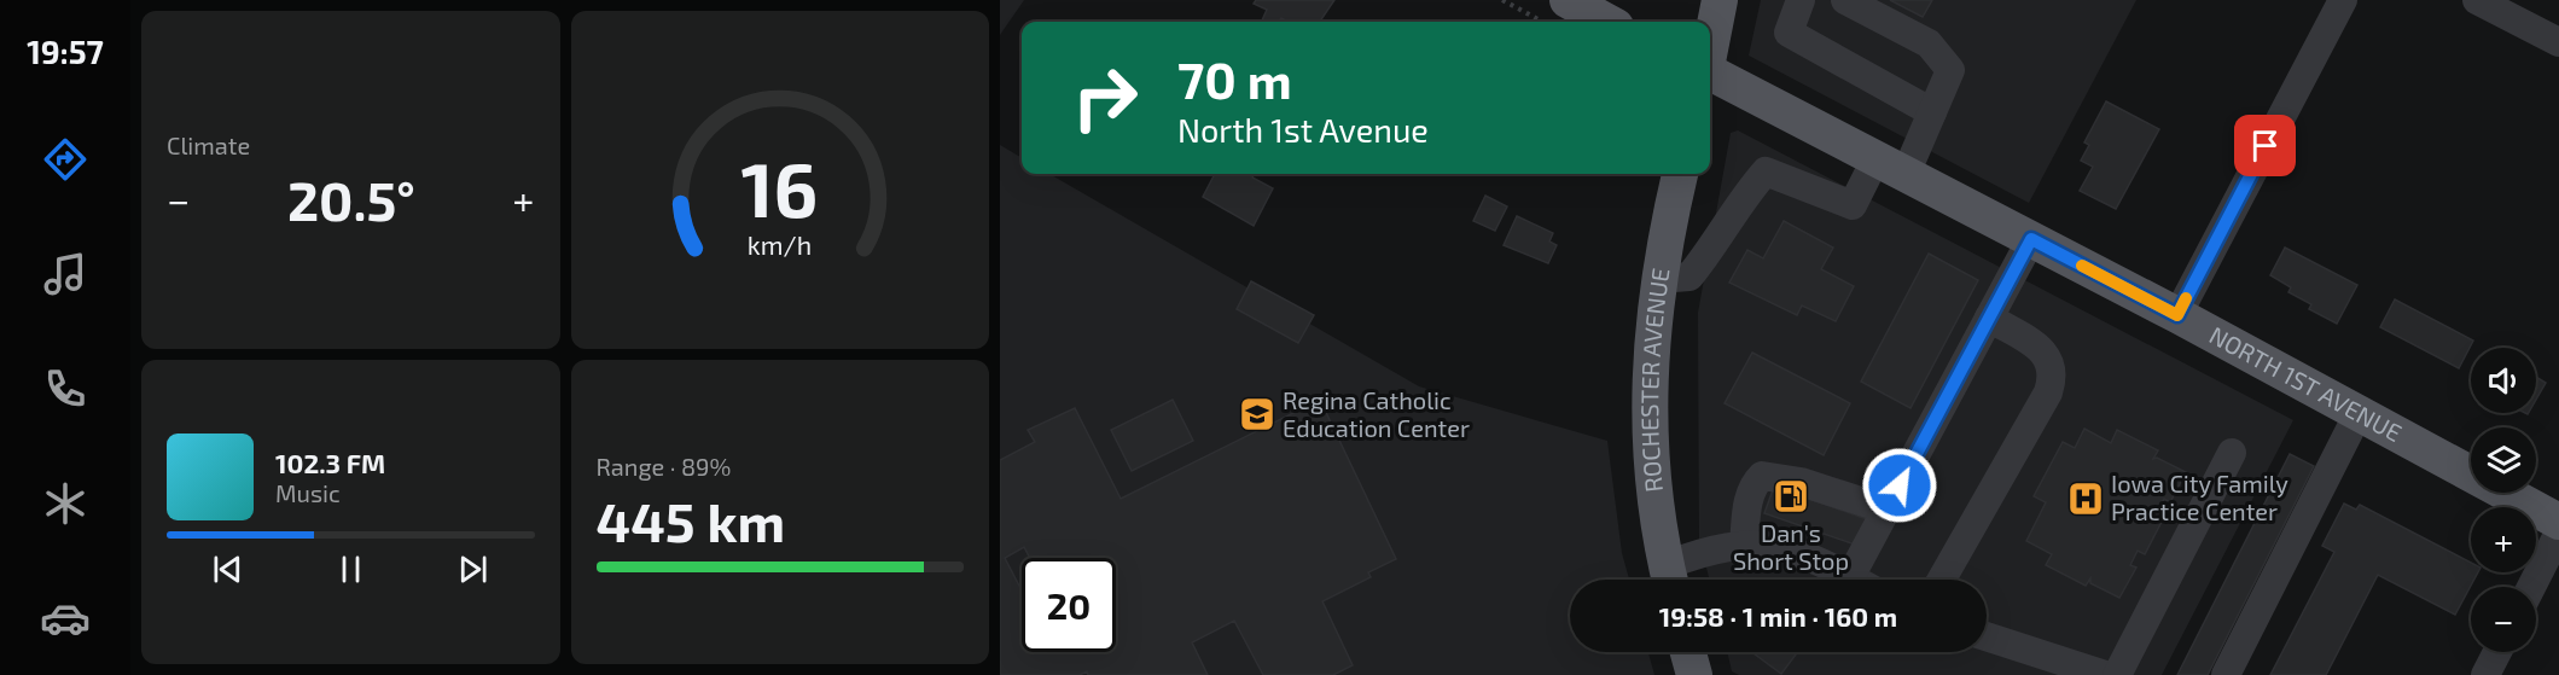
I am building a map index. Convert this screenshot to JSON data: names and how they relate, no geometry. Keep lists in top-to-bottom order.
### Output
{
  "streets": {
    "main road": ["ROCHESTER AVENUE", "NORTH 1ST AVENUE"]
  },
  "places": {
    "school or university": ["Regina Catholic Education Center"],
    "fuel station": ["Dan's Short Stop"],
    "hospital": ["Iowa City Family Practice Center"]
  },
  "page": {
    "tabs": "19:57",
    "tile": [
      "Climate",
      ["Range · 89%", "445 km"]
    ],
    "turn": ["70 m", "North 1st Avenue"],
    "heat": ["−", "20.5°", "+"],
    "map_buttons": ["+", "−"],
    "song": ["102.3 FM", "Music"],
    "limit": "20",
    "trip": "19:58 · 1 min · 160 m",
    "gauge": ["16", "km/h"]
  }
}
